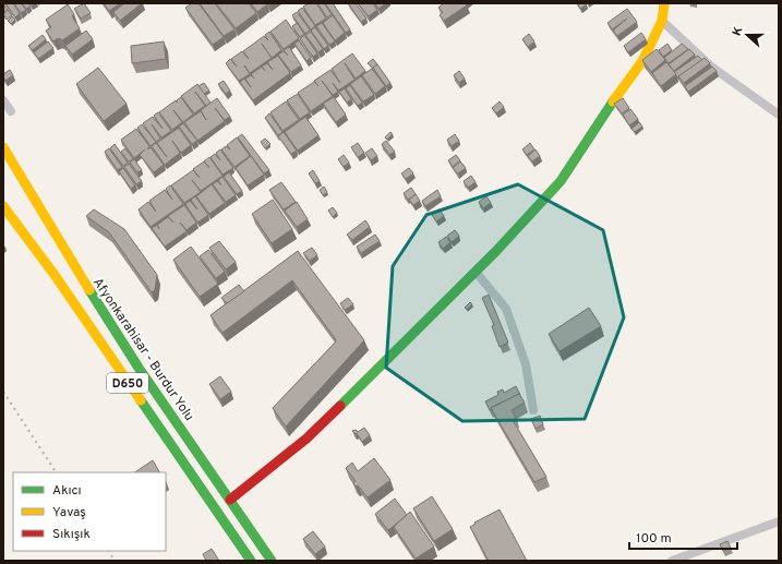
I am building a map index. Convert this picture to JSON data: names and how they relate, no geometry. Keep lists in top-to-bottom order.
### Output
{
  "streets": {
    "main road": ["Afyonkarahisar - Burdur Yolu", "D650"]
  },
  "legend": ["Akıcı", "Yavaş", "Sıkışık"],
  "scale_bar": "100 m",
  "north": "left"
}
